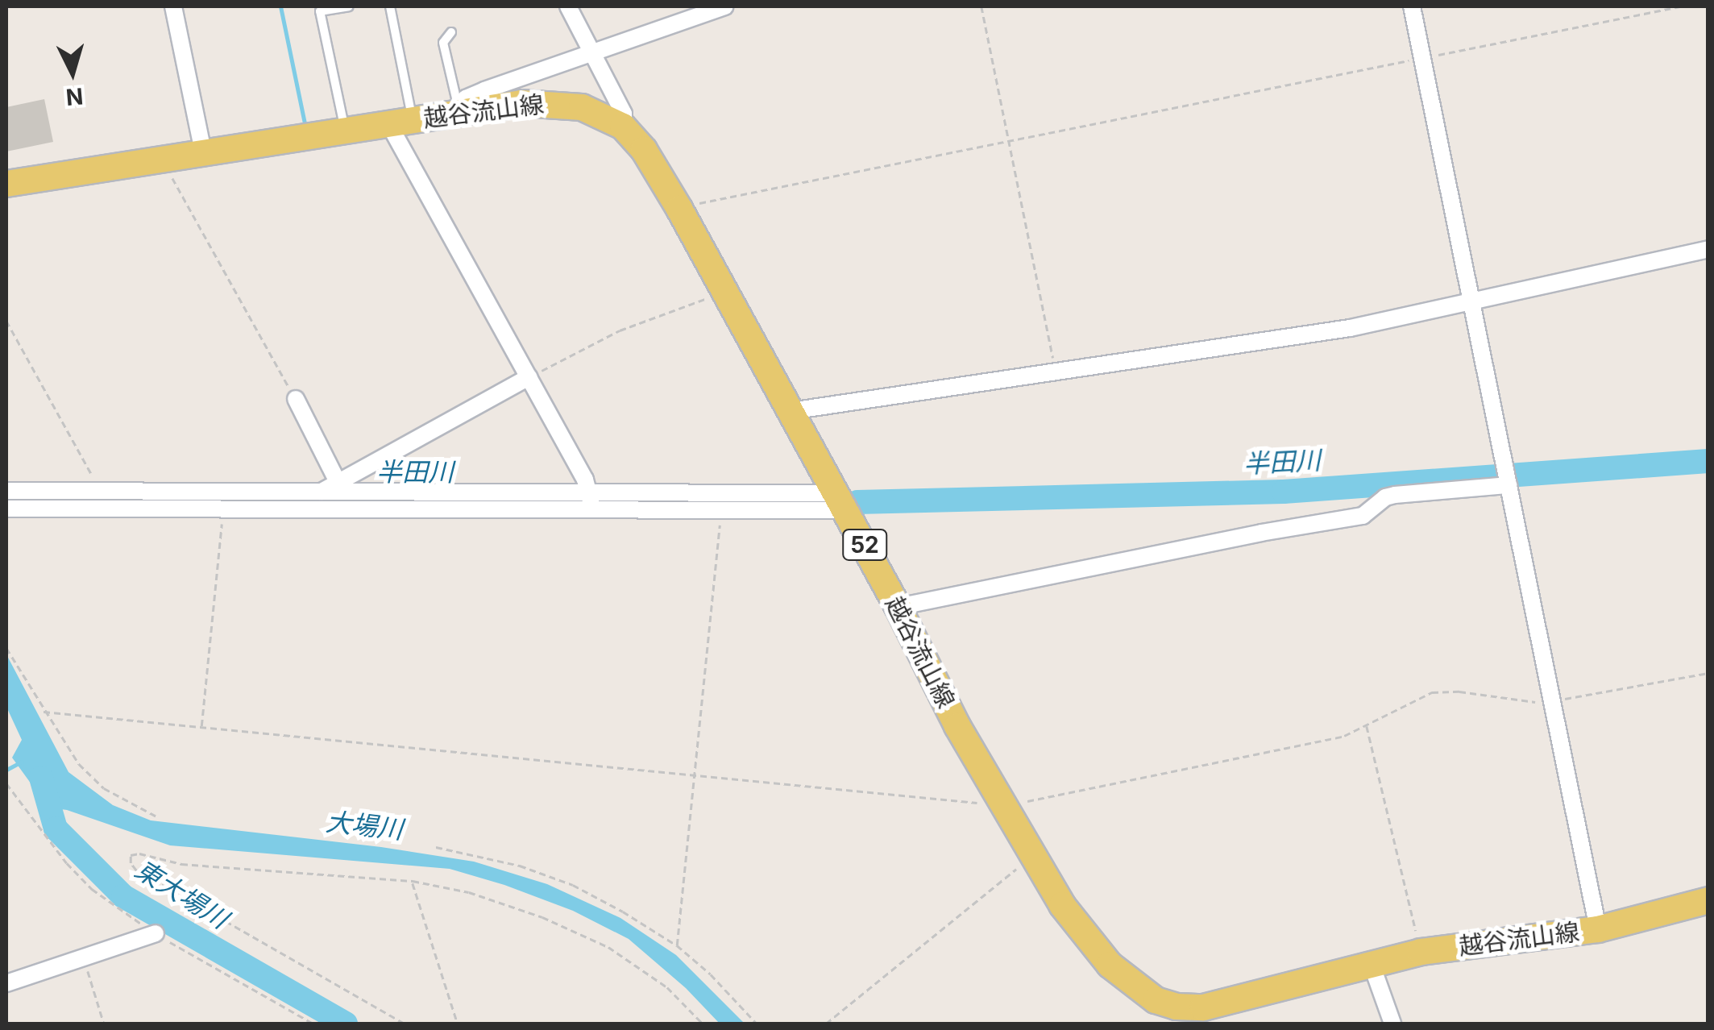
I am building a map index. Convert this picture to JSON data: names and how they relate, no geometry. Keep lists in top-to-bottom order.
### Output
{
  "streets": {
    "main road": ["越谷流山線", "52"]
  },
  "water": ["半田川", "大場川", "東大場川"],
  "north": "bottom"
}
